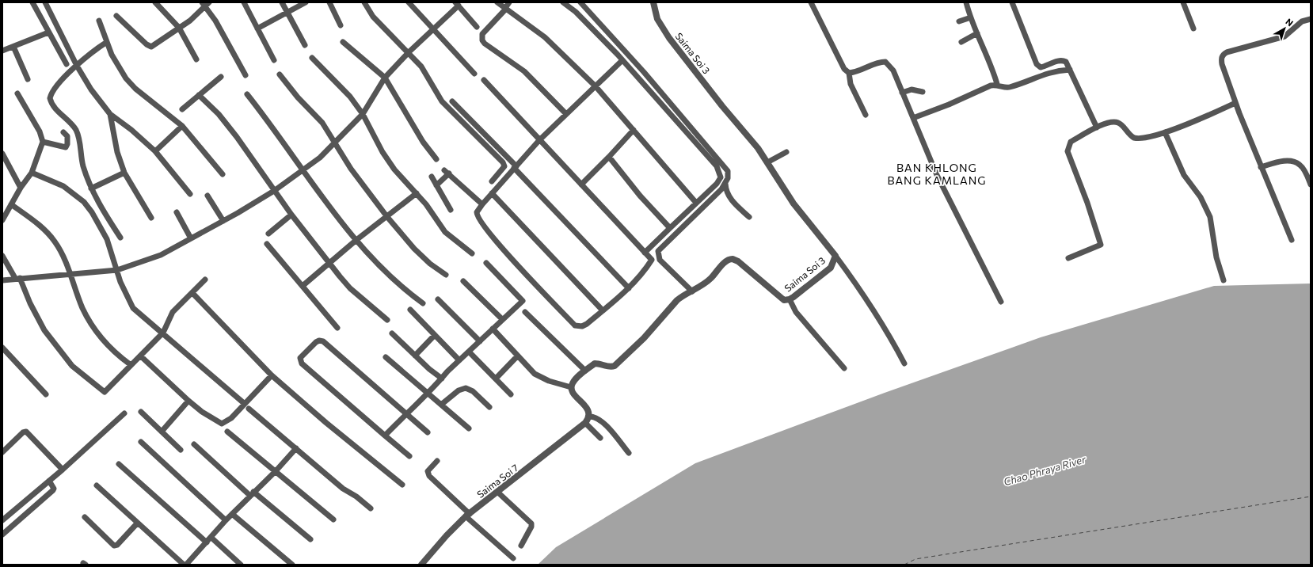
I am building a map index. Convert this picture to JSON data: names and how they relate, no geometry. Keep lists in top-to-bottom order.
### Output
{
  "streets": {
    "street": ["Saima Soi 3", "Saima Soi 7"]
  },
  "districts": ["BAN KHLONG BANG KAMLANG"],
  "water": ["Chao Phraya River"],
  "north": "top right"
}
